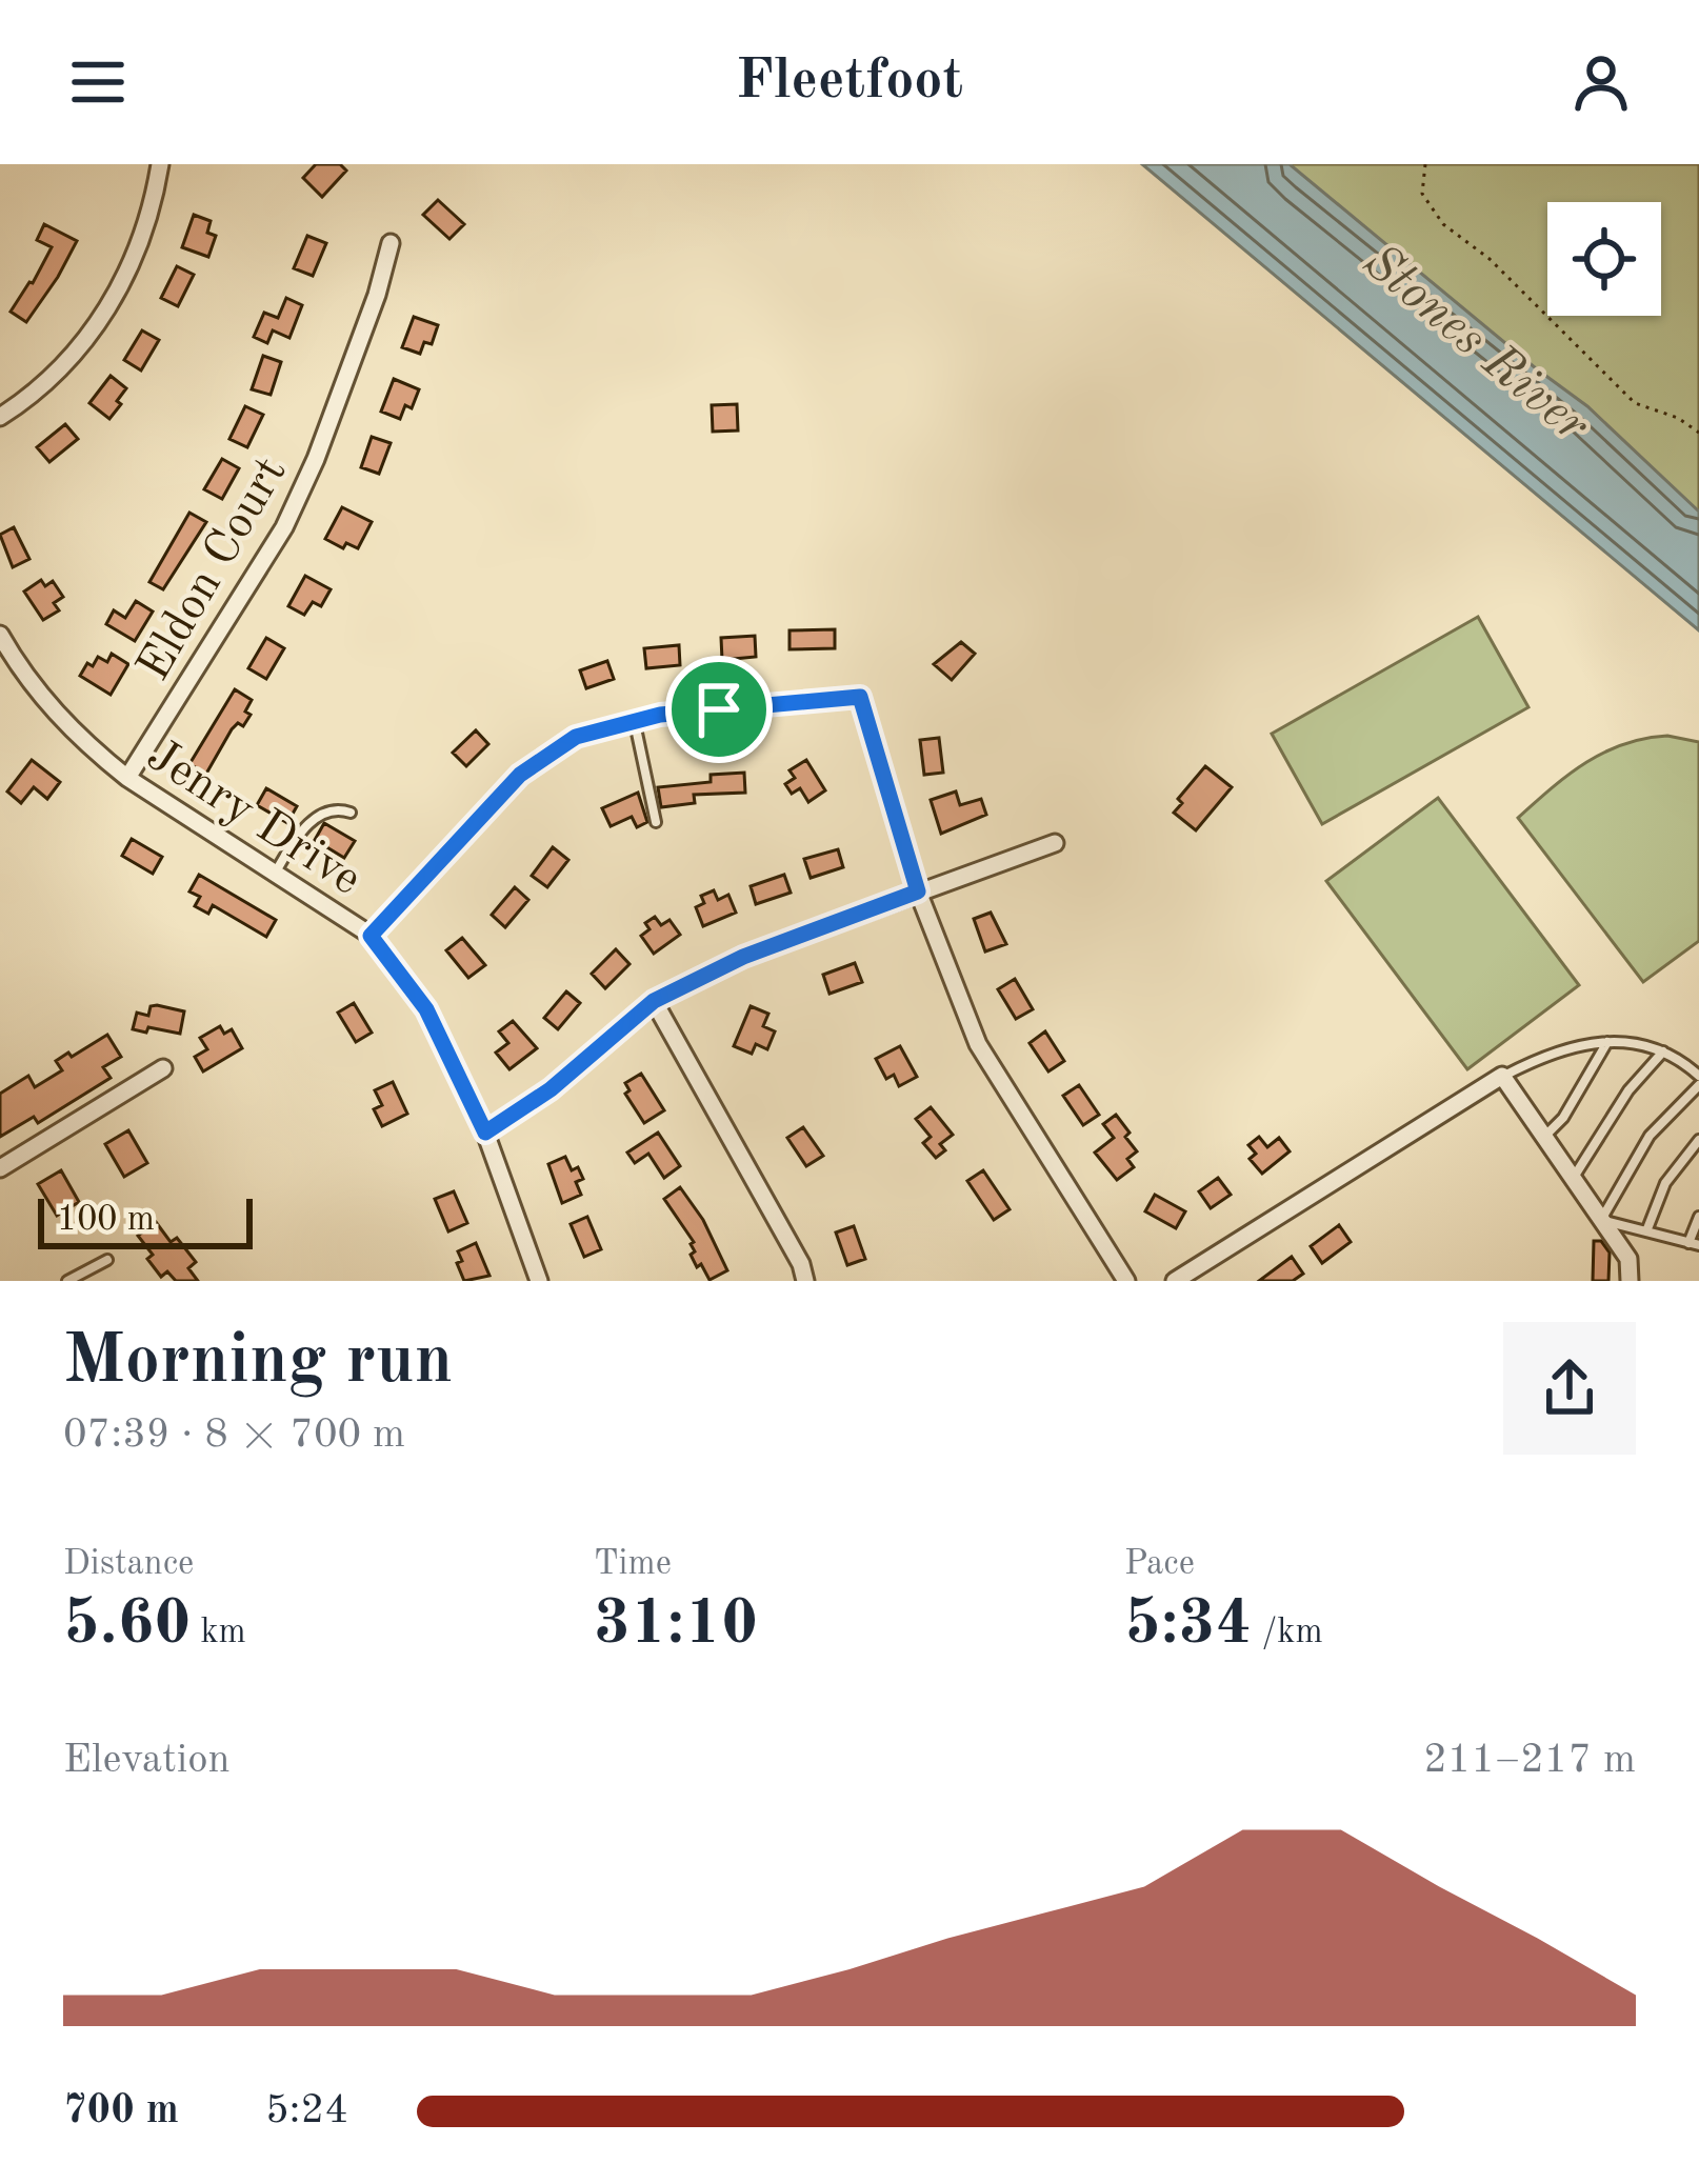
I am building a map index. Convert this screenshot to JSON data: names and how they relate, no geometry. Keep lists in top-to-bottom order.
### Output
{
  "streets": {
    "street": ["Eldon Court", "Jenry Drive"]
  },
  "crossings": [
    ["Eldon Court", "Jenry Drive"]
  ],
  "water": ["Stones River"],
  "scale_bar": "100 m",
  "page": {
    "header": "Fleetfoot",
    "scale": "100 m",
    "heading": ["Morning run", "07:39 · 8 × 700 m"],
    "stats": [
      ["Distance", "5.60 km"],
      ["Time", "31:10"],
      ["Pace", "5:34 /km"]
    ],
    "chart": ["Elevation", "211–217 m"],
    "list": [
      {
        "name": "700 m",
        "note": "5:24"
      }
    ]
  }
}
